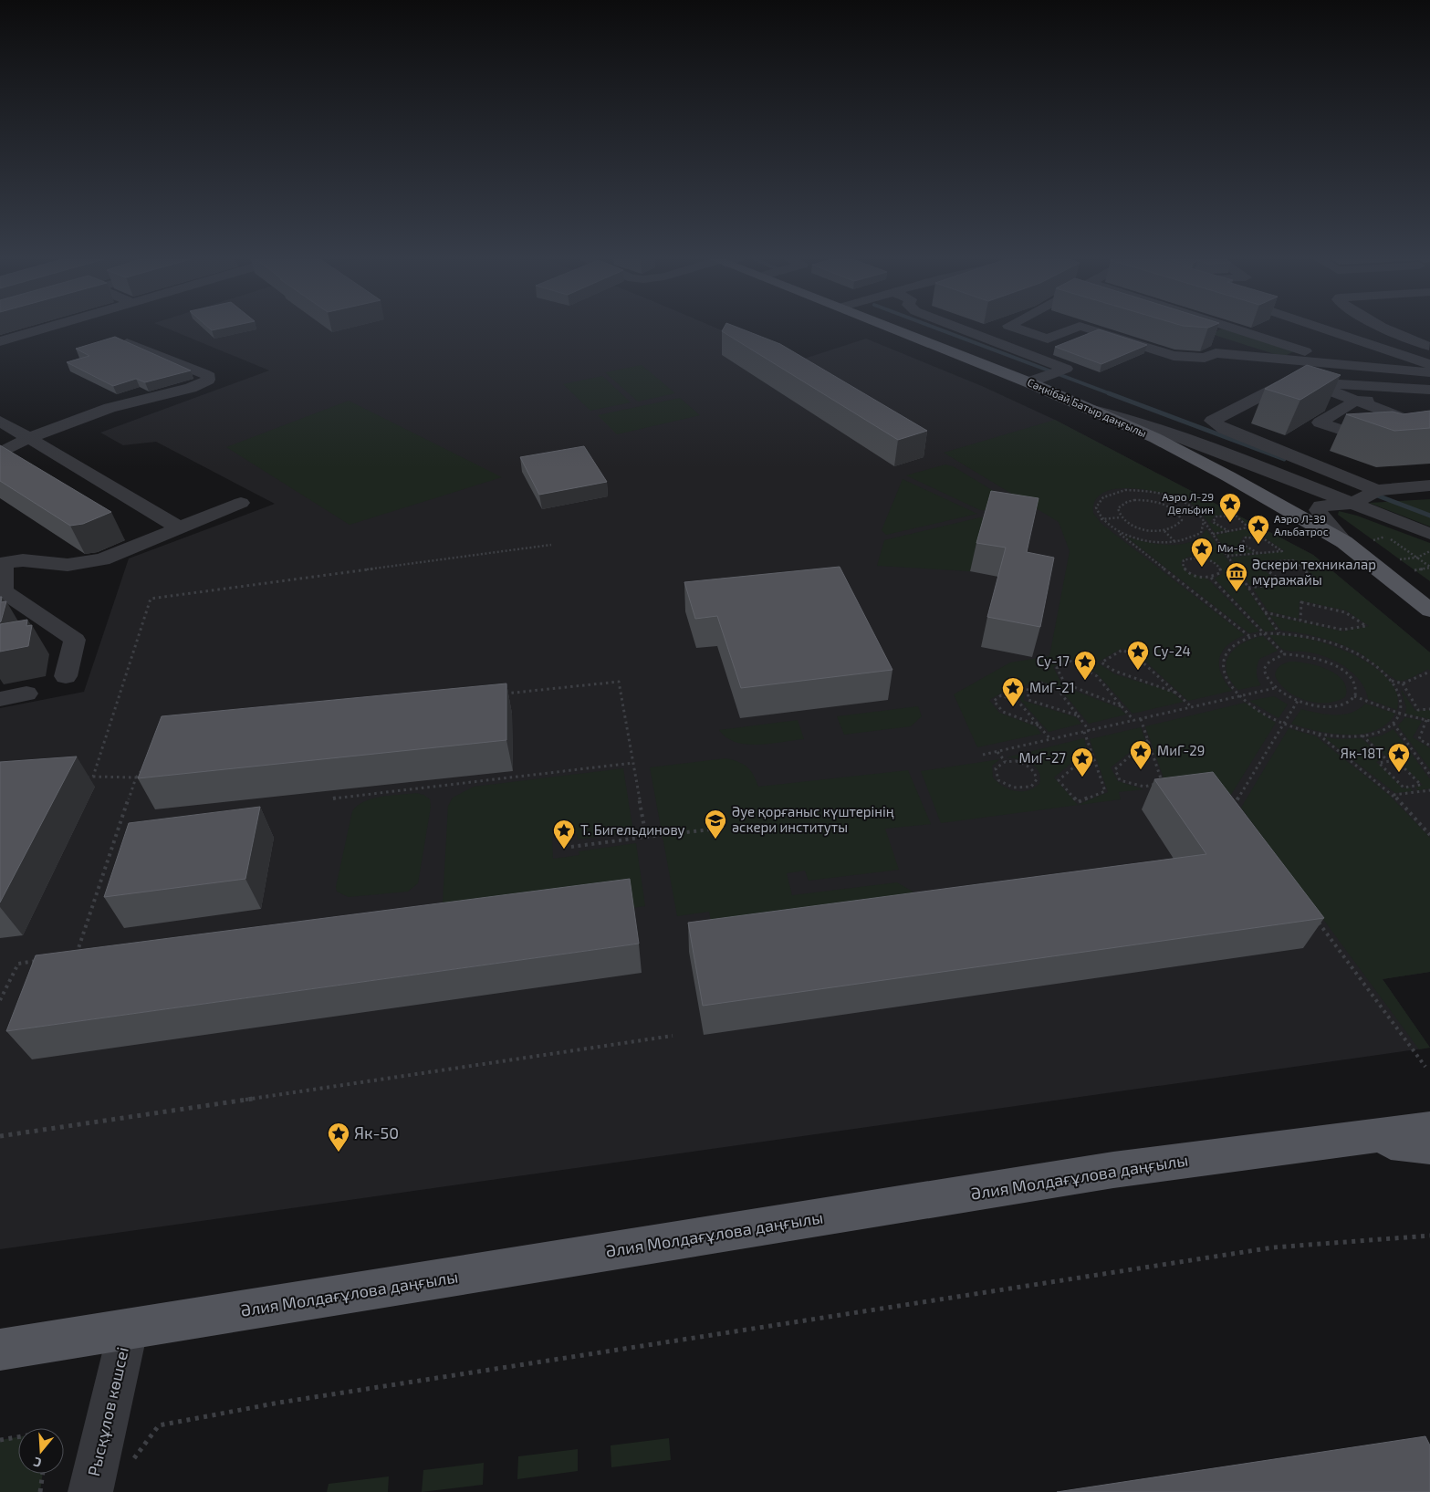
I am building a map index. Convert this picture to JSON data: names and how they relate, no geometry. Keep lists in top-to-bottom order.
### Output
{
  "streets": {
    "main road": ["Сәңкібай Батыр даңғылы", "Әлия Молдағұлова даңғылы"],
    "street": ["Рысқұлов көшсеі"]
  },
  "crossings": [
    ["Әлия Молдағұлова даңғылы", "Рысқұлов көшсеі"]
  ],
  "places": {
    "place": [
      "Аэро Л-29 Дельфин",
      "Аэро Л-39 Альбатрос",
      "Ми-8",
      "Су-24",
      "Су-17",
      "МиГ-21",
      "МиГ-29",
      "Як-18Т",
      "МиГ-27",
      "Т. Бигельдинову",
      "Як-50"
    ],
    "museum": ["Әскери техникалар мұражайы"],
    "school or university": ["Әуе қорғаныс күштерінің әскери институты"]
  },
  "north": "bottom"
}
